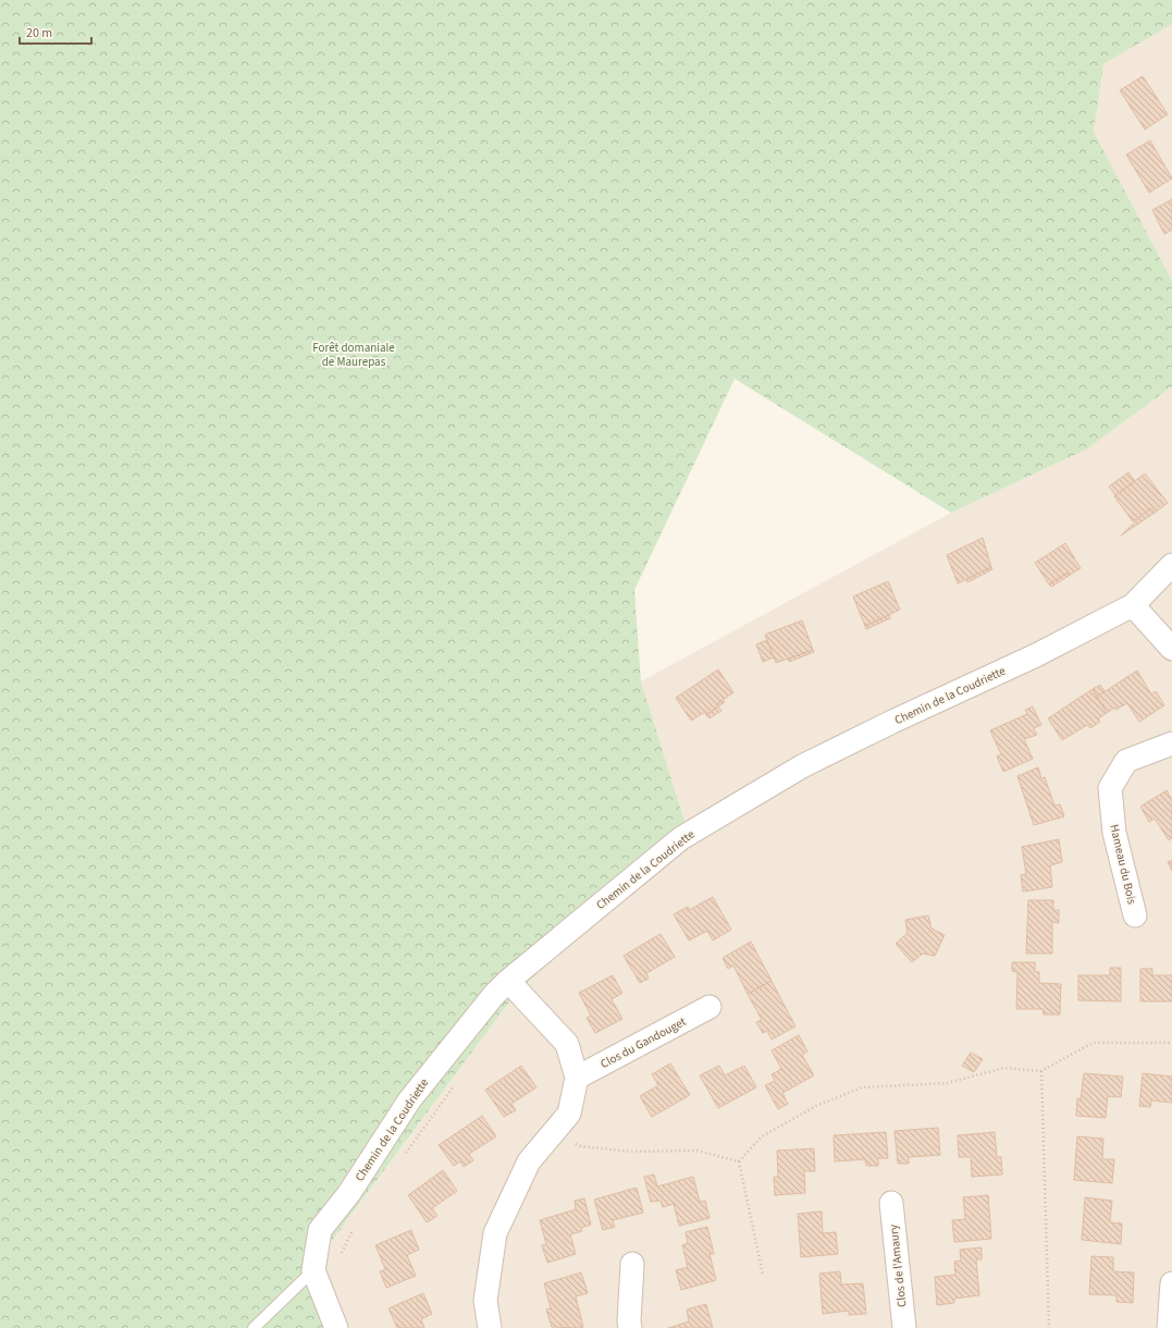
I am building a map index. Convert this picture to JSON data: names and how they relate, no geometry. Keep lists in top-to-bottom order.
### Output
{
  "streets": {
    "street": [
      "Chemin de la Coudriette",
      "Hameau du Bois",
      "Clos du Gandouget",
      "Clos de l'Amaury"
    ]
  },
  "parks": ["Forêt domaniale de Maurepas"],
  "scale_bar": "20 m"
}
